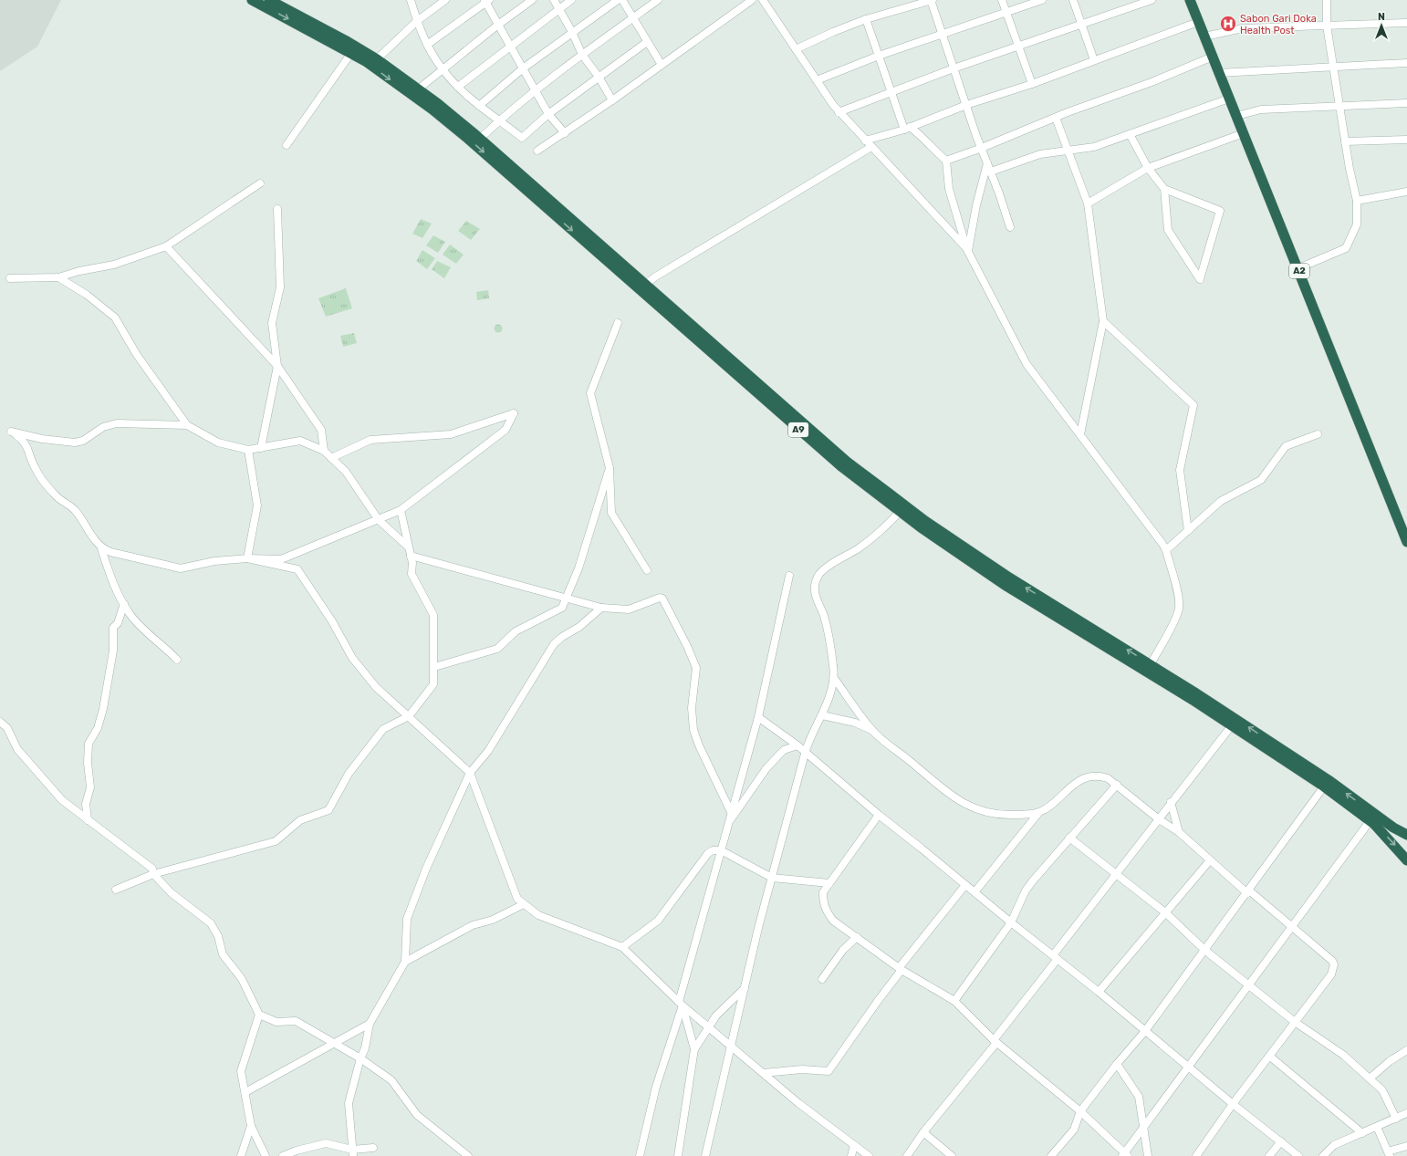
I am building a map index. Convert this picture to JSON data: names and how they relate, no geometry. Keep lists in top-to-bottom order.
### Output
{
  "streets": {
    "highway": ["A2", "A9"]
  },
  "places": {
    "hospital": ["Sabon Gari Doka Health Post"]
  },
  "north": "top"
}
